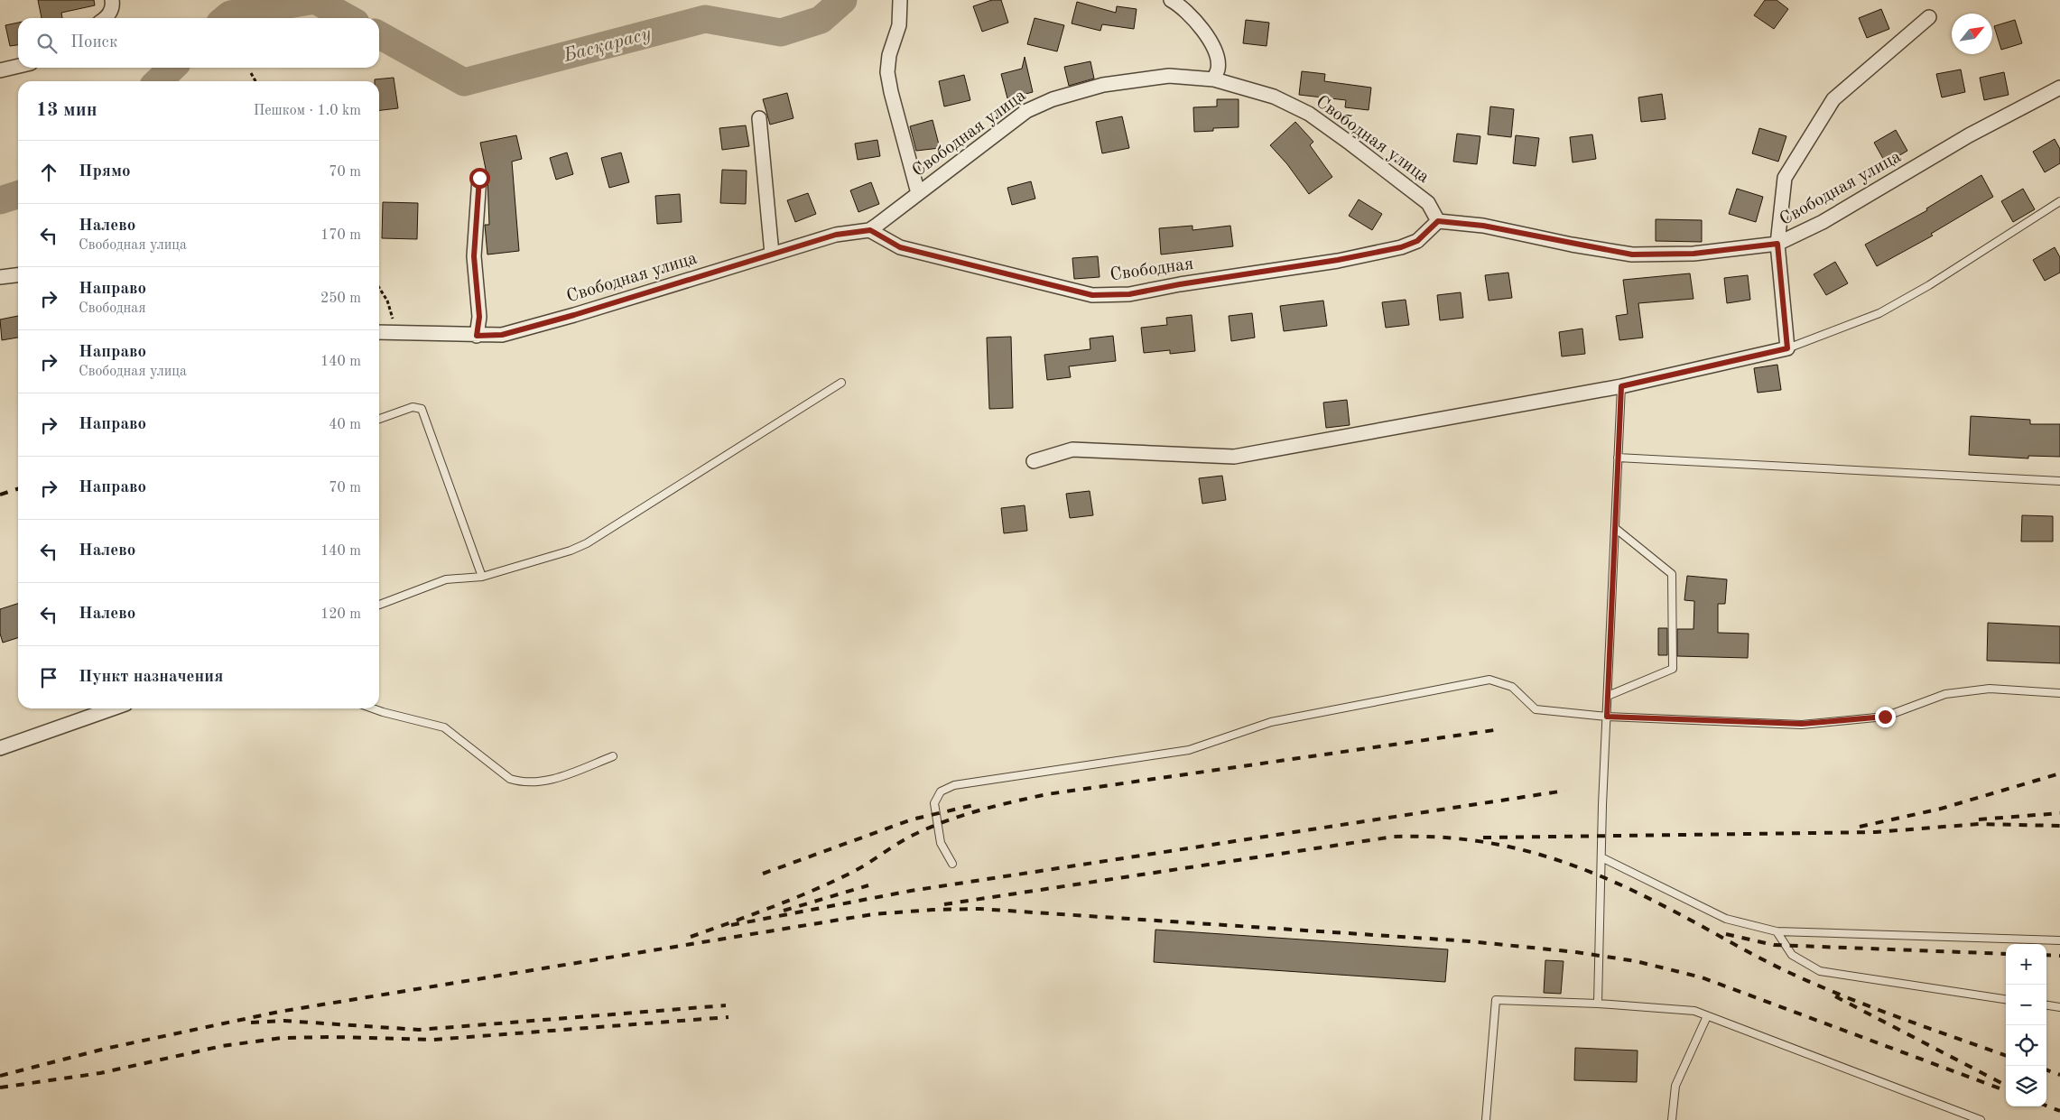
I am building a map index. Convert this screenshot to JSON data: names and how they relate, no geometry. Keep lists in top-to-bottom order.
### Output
{
  "streets": {
    "street": ["Свободная улица", "Свободная"]
  },
  "crossings": [
    ["Свободная улица", "Свободная"]
  ],
  "water": ["Басқарасу"],
  "north": "top right",
  "page": {
    "search": "Поиск",
    "heading": ["13 мин", "Пешком · 1.0 km"],
    "list": [
      ["Прямо", "70 m"],
      ["Налево", "Свободная улица", "170 m"],
      ["Направо", "Свободная", "250 m"],
      ["Направо", "Свободная улица", "140 m"],
      ["Направо", "40 m"],
      ["Направо", "70 m"],
      ["Налево", "140 m"],
      ["Налево", "120 m"],
      "Пункт назначения"
    ],
    "map_buttons": ["+", "−"]
  }
}
